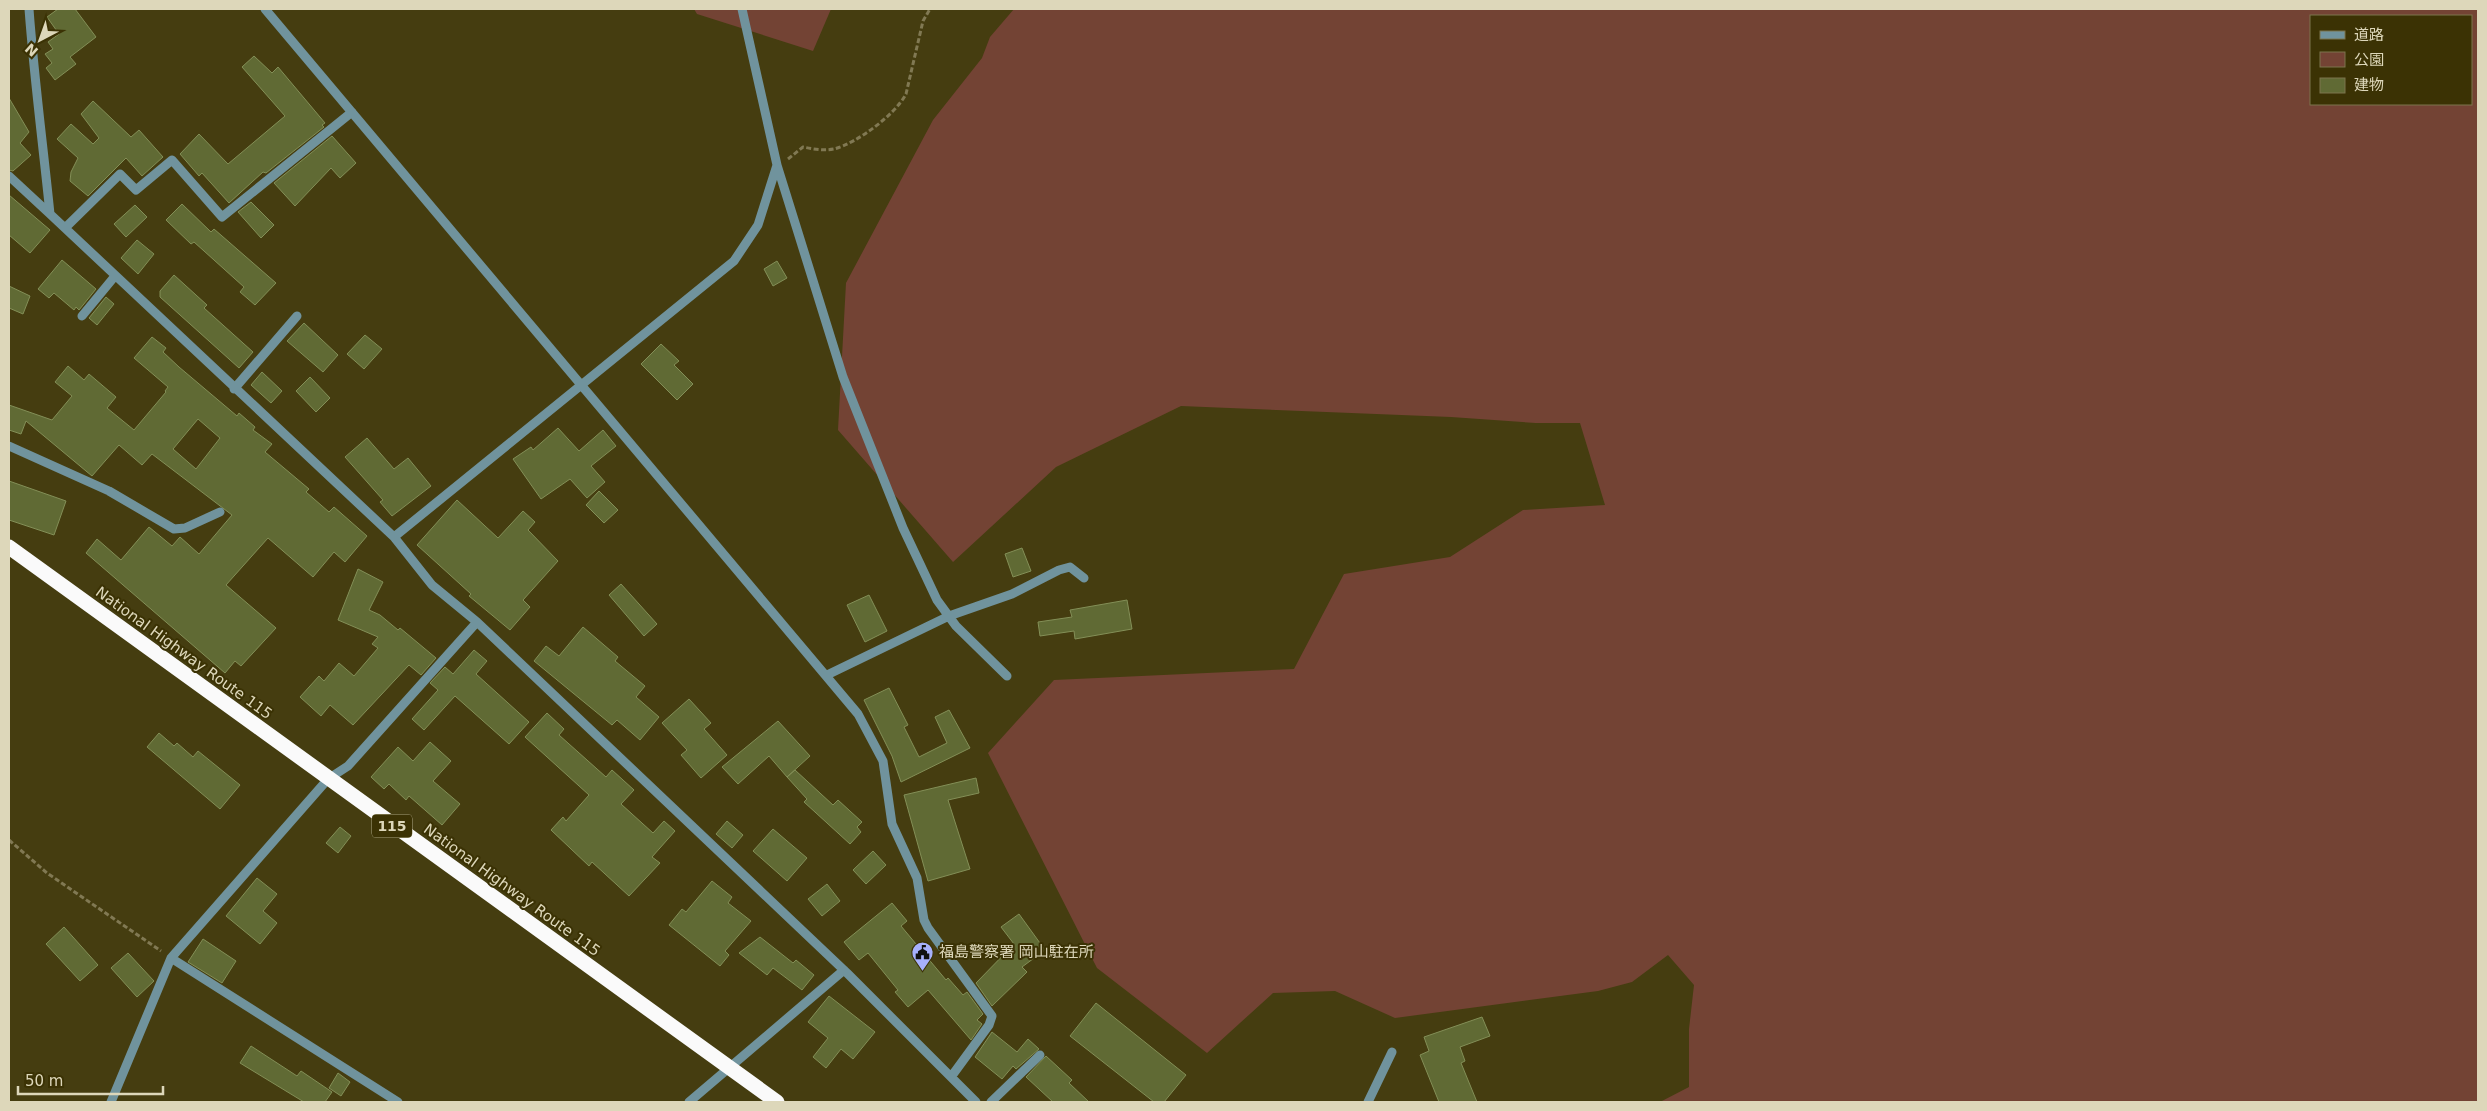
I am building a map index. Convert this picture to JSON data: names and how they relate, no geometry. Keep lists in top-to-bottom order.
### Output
{
  "streets": {
    "highway": ["National Highway Route 115", "115"]
  },
  "places": {
    "public building": ["福島警察署 岡山駐在所"]
  },
  "legend": ["道路", "公園", "建物"],
  "scale_bar": "50 m",
  "north": "bottom left"
}
